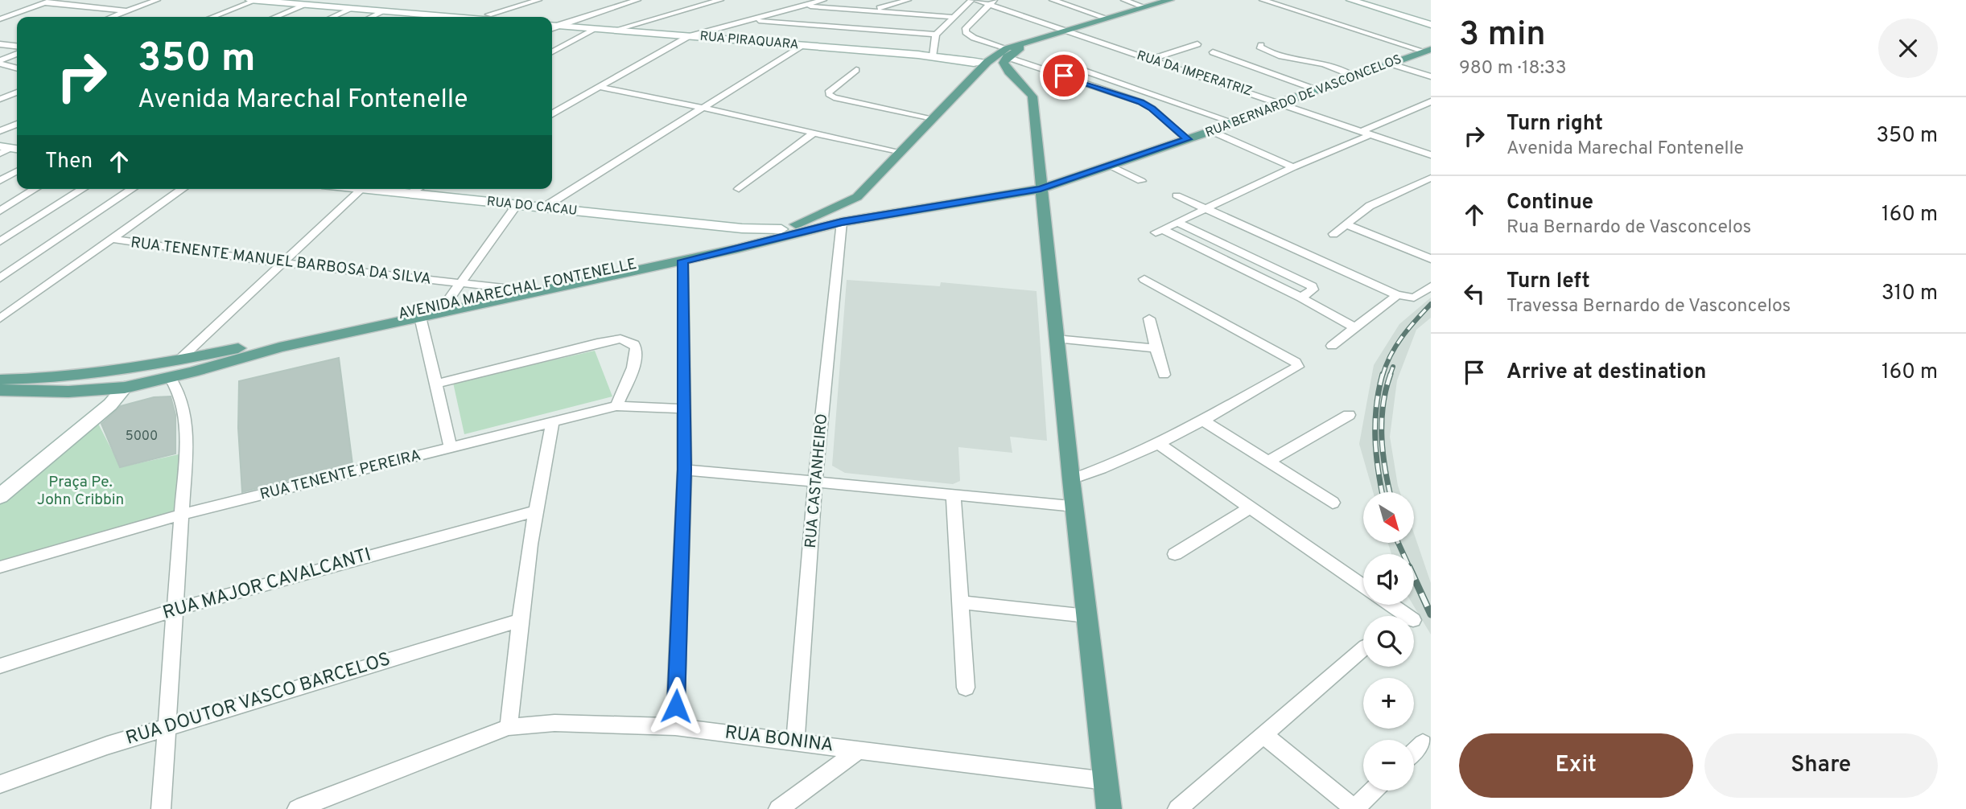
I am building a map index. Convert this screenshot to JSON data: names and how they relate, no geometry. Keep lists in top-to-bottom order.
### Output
{
  "streets": {
    "main road": [
      "RUA PIRAQUARA",
      "RUA BERNARDO DE VASCONCELOS",
      "RUA DO CACAU",
      "AVENIDA MARECHAL FONTENELLE"
    ],
    "street": [
      "RUA DA IMPERATRIZ",
      "RUA TENENTE MANUEL BARBOSA DA SILVA",
      "RUA TENENTE PEREIRA",
      "RUA CASTANHEIRO",
      "RUA MAJOR CAVALCANTI",
      "RUA DOUTOR VASCO BARCELOS",
      "RUA BONINA"
    ]
  },
  "crossings": [
    ["RUA PIRAQUARA", "AVENIDA MARECHAL FONTENELLE"],
    ["RUA DA IMPERATRIZ", "RUA BERNARDO DE VASCONCELOS"],
    ["RUA BERNARDO DE VASCONCELOS", "AVENIDA MARECHAL FONTENELLE"],
    ["RUA DO CACAU", "AVENIDA MARECHAL FONTENELLE"],
    ["RUA TENENTE MANUEL BARBOSA DA SILVA", "AVENIDA MARECHAL FONTENELLE"],
    ["AVENIDA MARECHAL FONTENELLE", "RUA CASTANHEIRO"],
    ["RUA CASTANHEIRO", "RUA BONINA"]
  ],
  "parks": ["Praça Pe. John Cribbin"],
  "house_numbers": ["5000"],
  "north": "bottom right",
  "page": {
    "heading": ["3 min", "980 m · 18:33"],
    "turn": ["350 m", "Avenida Marechal Fontenelle"],
    "list": [
      {
        "name": "Turn right",
        "note": "Avenida Marechal Fontenelle",
        "value": "350 m"
      },
      {
        "name": "Continue",
        "note": "Rua Bernardo de Vasconcelos",
        "value": "160 m"
      },
      {
        "name": "Turn left",
        "note": "Travessa Bernardo de Vasconcelos",
        "value": "310 m"
      },
      {
        "name": "Arrive at destination",
        "value": "160 m"
      }
    ],
    "then": "Then",
    "map_buttons": ["+", "−"],
    "buttons": ["Exit", "Share"]
  }
}
